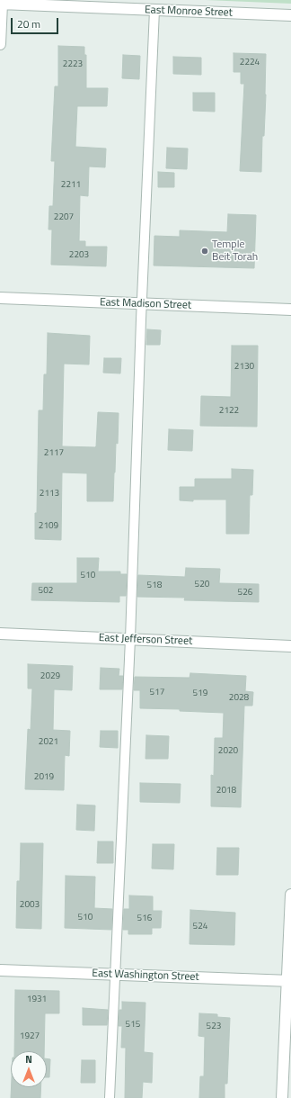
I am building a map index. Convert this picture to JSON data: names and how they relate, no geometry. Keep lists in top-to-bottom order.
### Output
{
  "streets": {
    "street": [
      "East Monroe Street",
      "East Madison Street",
      "East Jefferson Street",
      "East Washington Street"
    ]
  },
  "places": ["Temple Beit Torah"],
  "house_numbers": [
    "2224",
    "2223",
    "2211",
    "2207",
    "2203",
    "2130",
    "2122",
    "2117",
    "2113",
    "2109",
    "510",
    "520",
    "518",
    "502",
    "526",
    "2029",
    "517",
    "519",
    "2028",
    "2021",
    "2020",
    "2019",
    "2018",
    "2003",
    "510",
    "516",
    "524",
    "1931",
    "515",
    "523",
    "1927"
  ],
  "scale_bar": "20 m",
  "north": "top"
}
